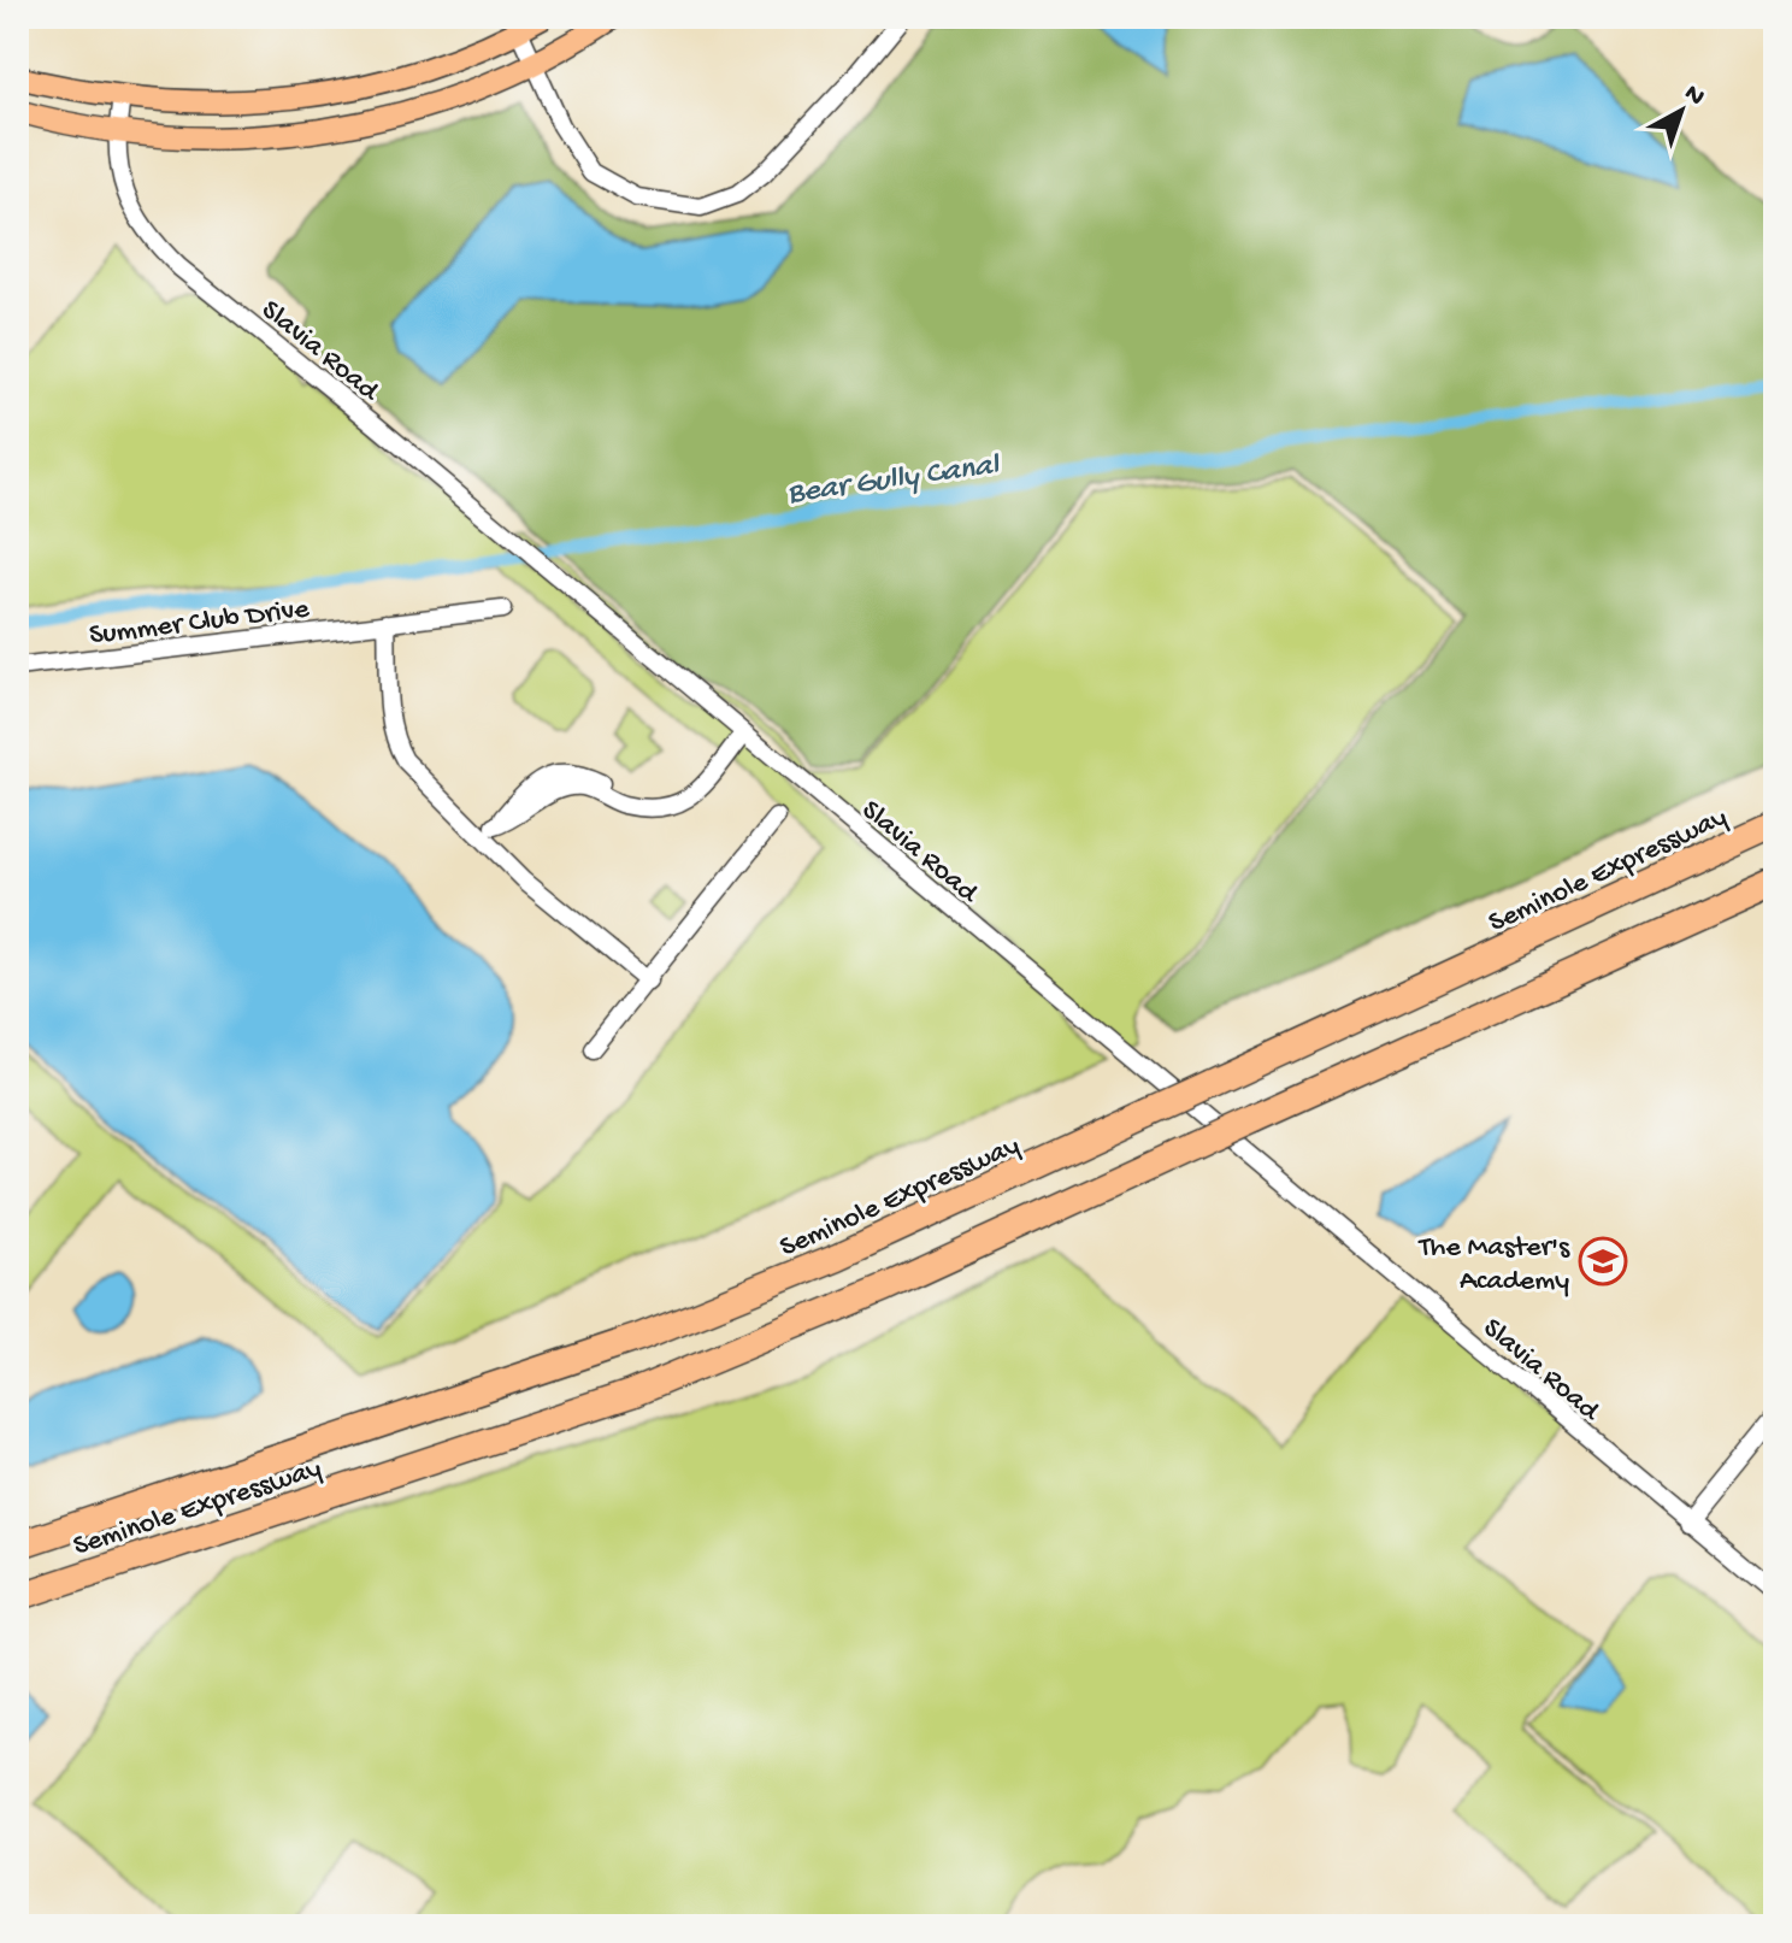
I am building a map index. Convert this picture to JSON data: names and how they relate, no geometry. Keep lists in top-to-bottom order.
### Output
{
  "streets": {
    "highway": ["Seminole Expressway"],
    "street": ["Slavia Road", "Summer Club Drive"]
  },
  "water": ["Bear Gully Canal"],
  "places": {
    "school or university": ["The Master's Academy"]
  },
  "north": "top right"
}
